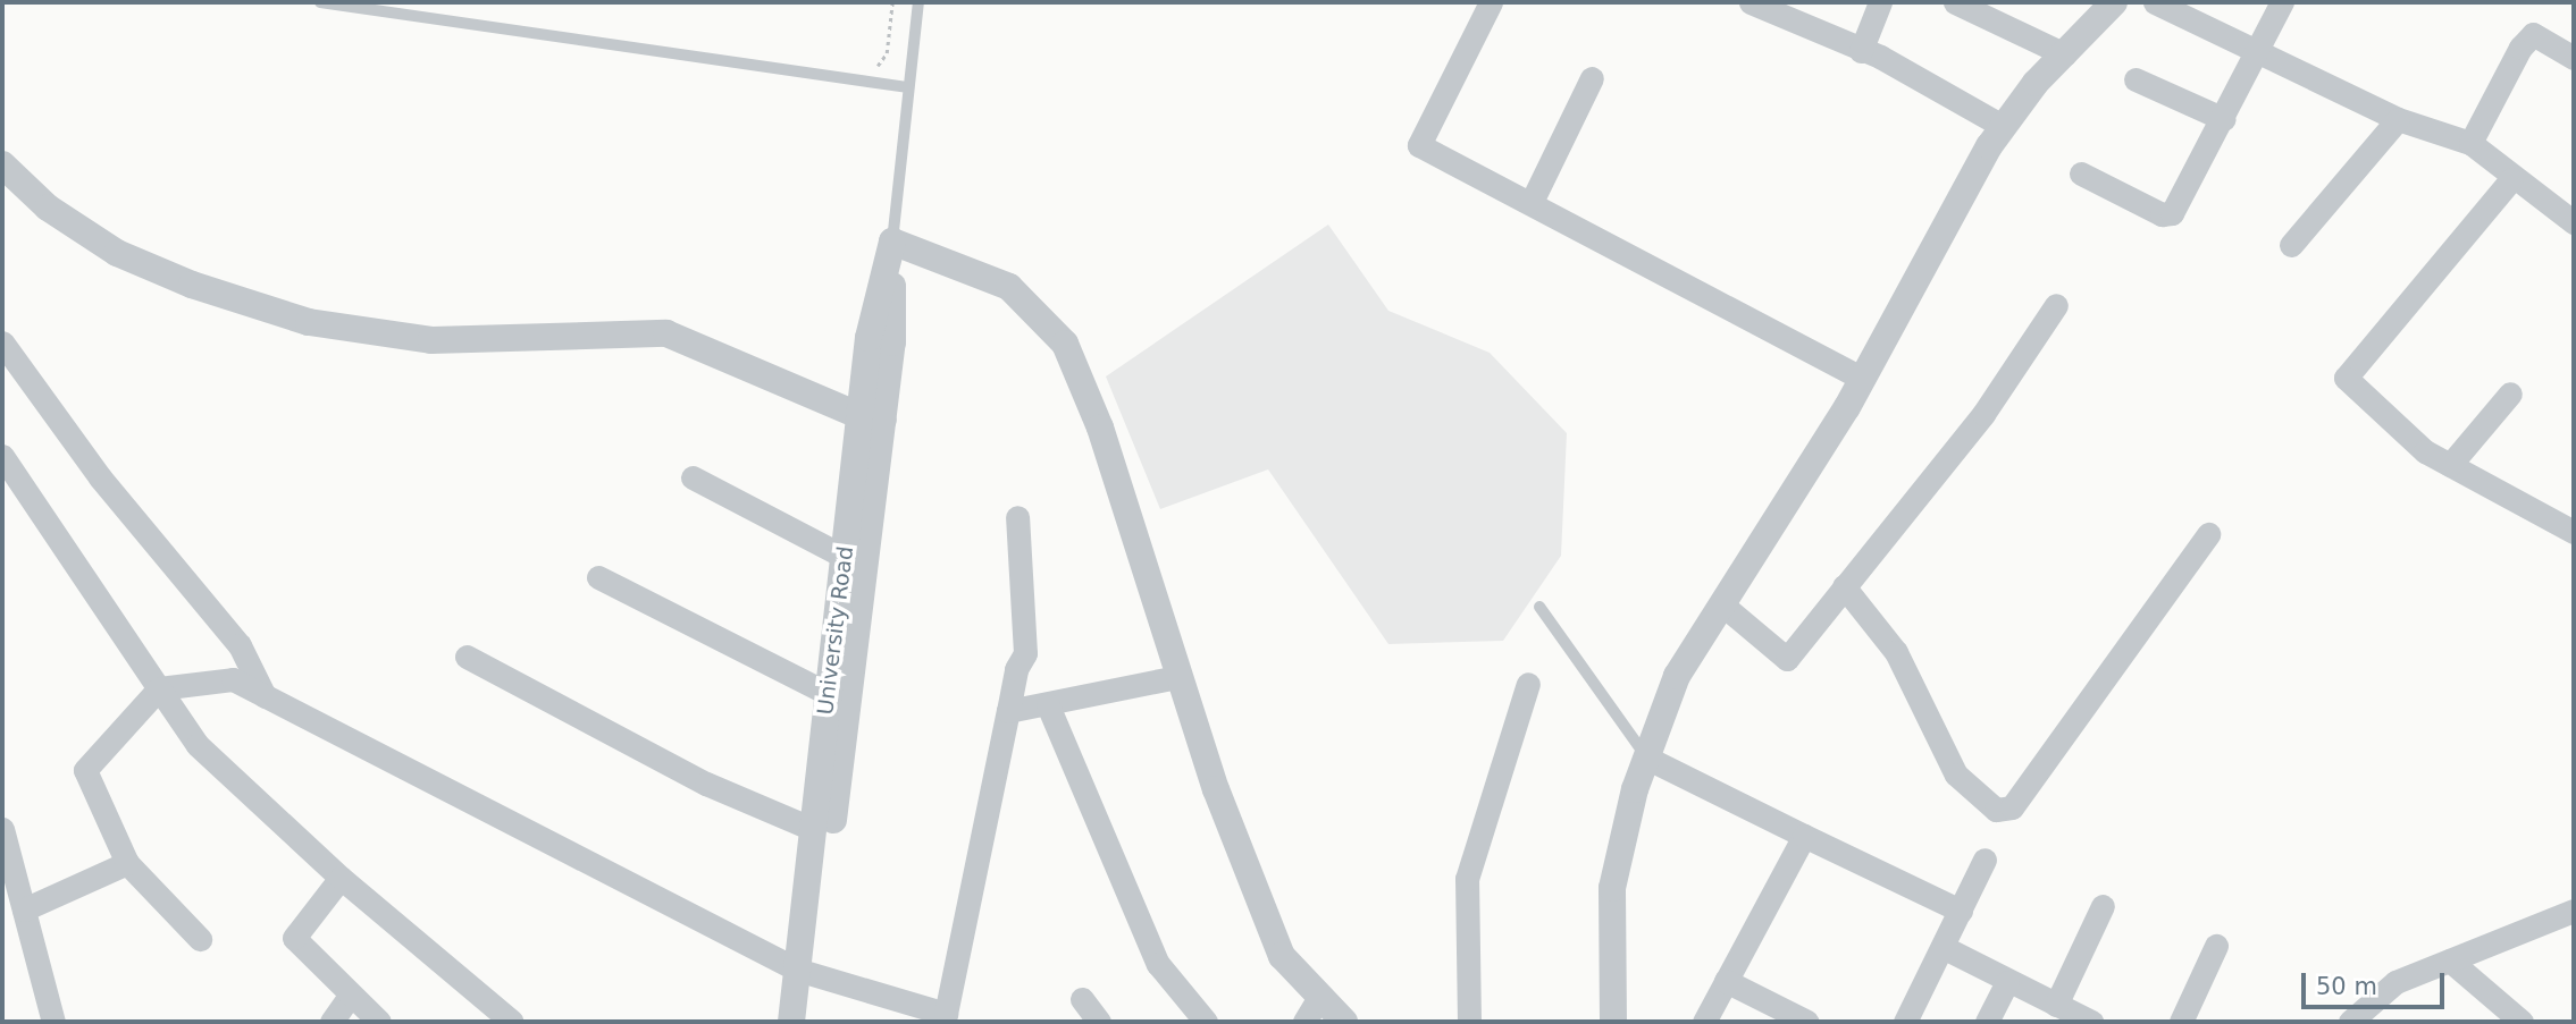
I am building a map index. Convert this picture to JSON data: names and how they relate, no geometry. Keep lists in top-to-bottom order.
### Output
{
  "streets": {
    "street": ["University Road"]
  },
  "scale_bar": "50 m"
}
